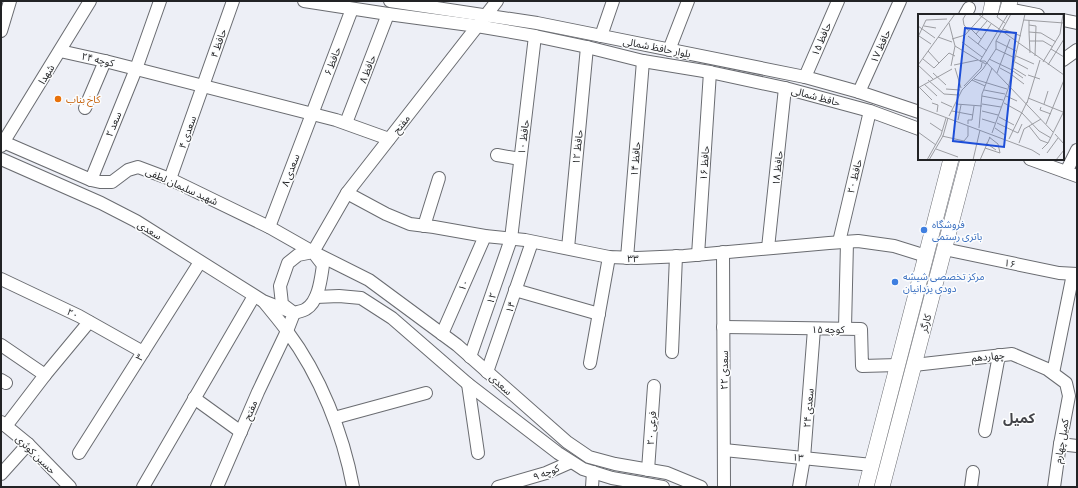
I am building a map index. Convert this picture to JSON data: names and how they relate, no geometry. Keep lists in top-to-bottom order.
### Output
{
  "streets": {
    "main road": ["کارگر"],
    "street": [
      "حافظ ۱۵",
      "حافظ ۴",
      "حافظ ۱۷",
      "بلوار حافظ شمالی",
      "کوچه ۲۴",
      "حافظ ۶",
      "حافظ ۸",
      "شهدا",
      "حافظ شمالی",
      "سعد ۲",
      "مفتح",
      "سعدی ۴",
      "حافظ ۱۰",
      "حافظ ۱۲",
      "حافظ ۱۴",
      "حافظ ۱۶",
      "حافظ ۱۸",
      "سعدی ۸",
      "حافظ ۲۰",
      "شهید سلیمان لطفی",
      "سعدی",
      "۳۳",
      "۱۶",
      "۱۰",
      "۱۲",
      "۱۴",
      "۲۰",
      "کوچه ۱۵",
      "چهاردهم",
      "۳",
      "سعدی ۲۲",
      "سعدی ۲۴",
      "فرعی ۲۰",
      "کمیل چهارم",
      "حسین کوثری",
      "۱۳",
      "کوچه ۹"
    ]
  },
  "crossings": [
    ["حافظ ۱۵", "بلوار حافظ شمالی"],
    ["حافظ ۴", "کوچه ۲۴"],
    ["حافظ ۴", "سعدی ۴"],
    ["حافظ ۱۷", "بلوار حافظ شمالی"],
    ["بلوار حافظ شمالی", "حافظ ۶"],
    ["بلوار حافظ شمالی", "حافظ ۸"],
    ["بلوار حافظ شمالی", "حافظ شمالی"],
    ["بلوار حافظ شمالی", "مفتح"],
    ["بلوار حافظ شمالی", "حافظ ۱۰"],
    ["بلوار حافظ شمالی", "حافظ ۱۲"],
    ["بلوار حافظ شمالی", "حافظ ۱۴"],
    ["بلوار حافظ شمالی", "حافظ ۱۶"],
    ["کوچه ۲۴", "حافظ ۶"],
    ["کوچه ۲۴", "حافظ ۸"],
    ["کوچه ۲۴", "شهدا"],
    ["کوچه ۲۴", "سعد ۲"],
    ["کوچه ۲۴", "مفتح"],
    ["کوچه ۲۴", "سعدی ۴"],
    ["کوچه ۲۴", "سعدی ۸"],
    ["حافظ ۶", "سعدی ۸"],
    ["شهدا", "شهید سلیمان لطفی"],
    ["حافظ شمالی", "حافظ ۱۶"],
    ["حافظ شمالی", "حافظ ۱۸"],
    ["حافظ شمالی", "حافظ ۲۰"],
    ["سعد ۲", "شهید سلیمان لطفی"],
    ["مفتح", "شهید سلیمان لطفی"],
    ["مفتح", "سعدی"],
    ["مفتح", "۳۳"],
    ["سعدی ۴", "شهید سلیمان لطفی"],
    ["حافظ ۱۰", "۳۳"],
    ["حافظ ۱۰", "۱۲"],
    ["حافظ ۱۲", "۳۳"],
    ["حافظ ۱۴", "۳۳"],
    ["حافظ ۱۶", "۳۳"],
    ["حافظ ۱۸", "۳۳"],
    ["سعدی ۸", "شهید سلیمان لطفی"],
    ["حافظ ۲۰", "۳۳"],
    ["حافظ ۲۰", "کوچه ۱۵"],
    ["شهید سلیمان لطفی", "سعدی"],
    ["سعدی", "۱۰"],
    ["سعدی", "۱۲"],
    ["سعدی", "۱۴"],
    ["سعدی", "۳"],
    ["سعدی", "فرعی ۲۰"],
    ["سعدی", "کوچه ۹"],
    ["۳۳", "۱۰"],
    ["۳۳", "۱۲"],
    ["۳۳", "۱۴"],
    ["۳۳", "کارگر"],
    ["۳۳", "سعدی ۲۲"],
    ["۱۶", "کارگر"],
    ["۲۰", "۳"],
    ["کارگر", "کوچه ۱۵"],
    ["کارگر", "چهاردهم"],
    ["کارگر", "۱۳"],
    ["کوچه ۱۵", "سعدی ۲۲"],
    ["کوچه ۱۵", "سعدی ۲۴"],
    ["چهاردهم", "کمیل چهارم"],
    ["سعدی ۲۲", "۱۳"],
    ["سعدی ۲۴", "۱۳"]
  ],
  "districts": ["کمیل"],
  "places": ["کاخ بناب", "فروشگاه باتری رستمی", "مرکز تخصصی شیشه دودی یزدانیان"]
}
